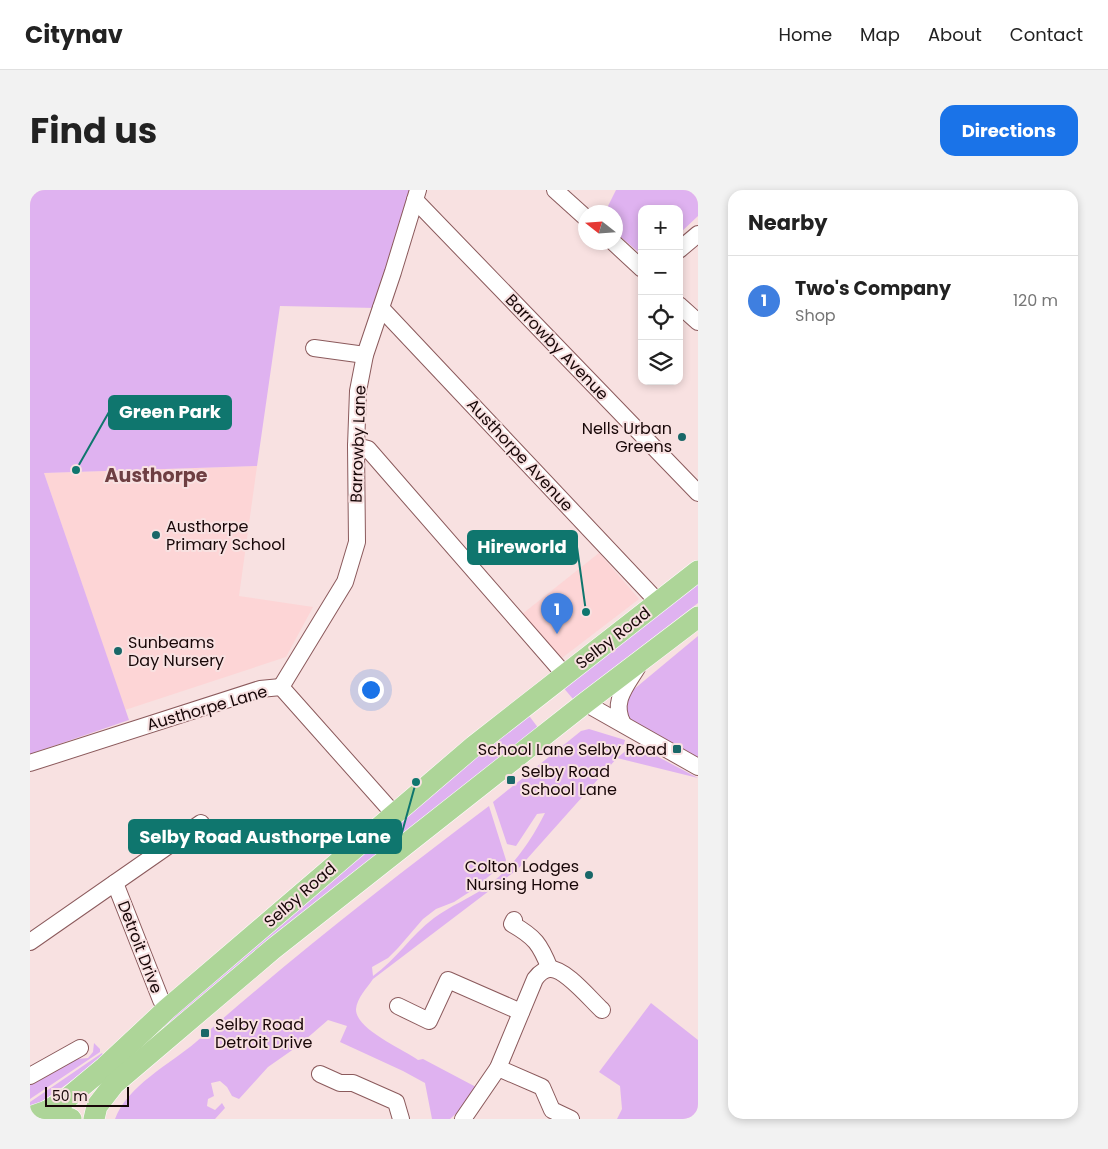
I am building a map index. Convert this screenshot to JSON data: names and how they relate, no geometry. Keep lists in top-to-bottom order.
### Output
{
  "streets": {
    "main road": ["Selby Road"],
    "street": [
      "Barrowby Avenue",
      "Barrowby Lane",
      "Austhorpe Avenue",
      "Austhorpe Lane",
      "Detroit Drive"
    ]
  },
  "crossings": [
    ["Barrowby Avenue", "Barrowby Lane"],
    ["Barrowby Lane", "Austhorpe Avenue"],
    ["Barrowby Lane", "Austhorpe Lane"],
    ["Austhorpe Avenue", "Selby Road"],
    ["Selby Road", "Austhorpe Lane"],
    ["Selby Road", "Detroit Drive"]
  ],
  "districts": ["Austhorpe"],
  "places": {
    "other": [
      "Nells Urban Greens",
      "Green Park",
      "Austhorpe Primary School",
      "Hireworld",
      "Sunbeams Day Nursery",
      "Selby Road Austhorpe Lane",
      "Colton Lodges Nursing Home"
    ],
    "transit": ["School Lane Selby Road", "Selby Road School Lane", "Selby Road Detroit Drive"]
  },
  "scale_bar": "50 m",
  "north": "left",
  "page": {
    "header": "Citynav",
    "nav": [
      "Home",
      "Map",
      "About",
      "Contact"
    ],
    "title": "Find us",
    "buttons": "Directions",
    "heading": "Nearby",
    "map_buttons": ["+", "−"],
    "list": [
      {
        "mark": "1",
        "name": "Two's Company",
        "note": "Shop",
        "value": "120 m"
      }
    ],
    "pins": "1",
    "scale": "50 m"
  }
}
